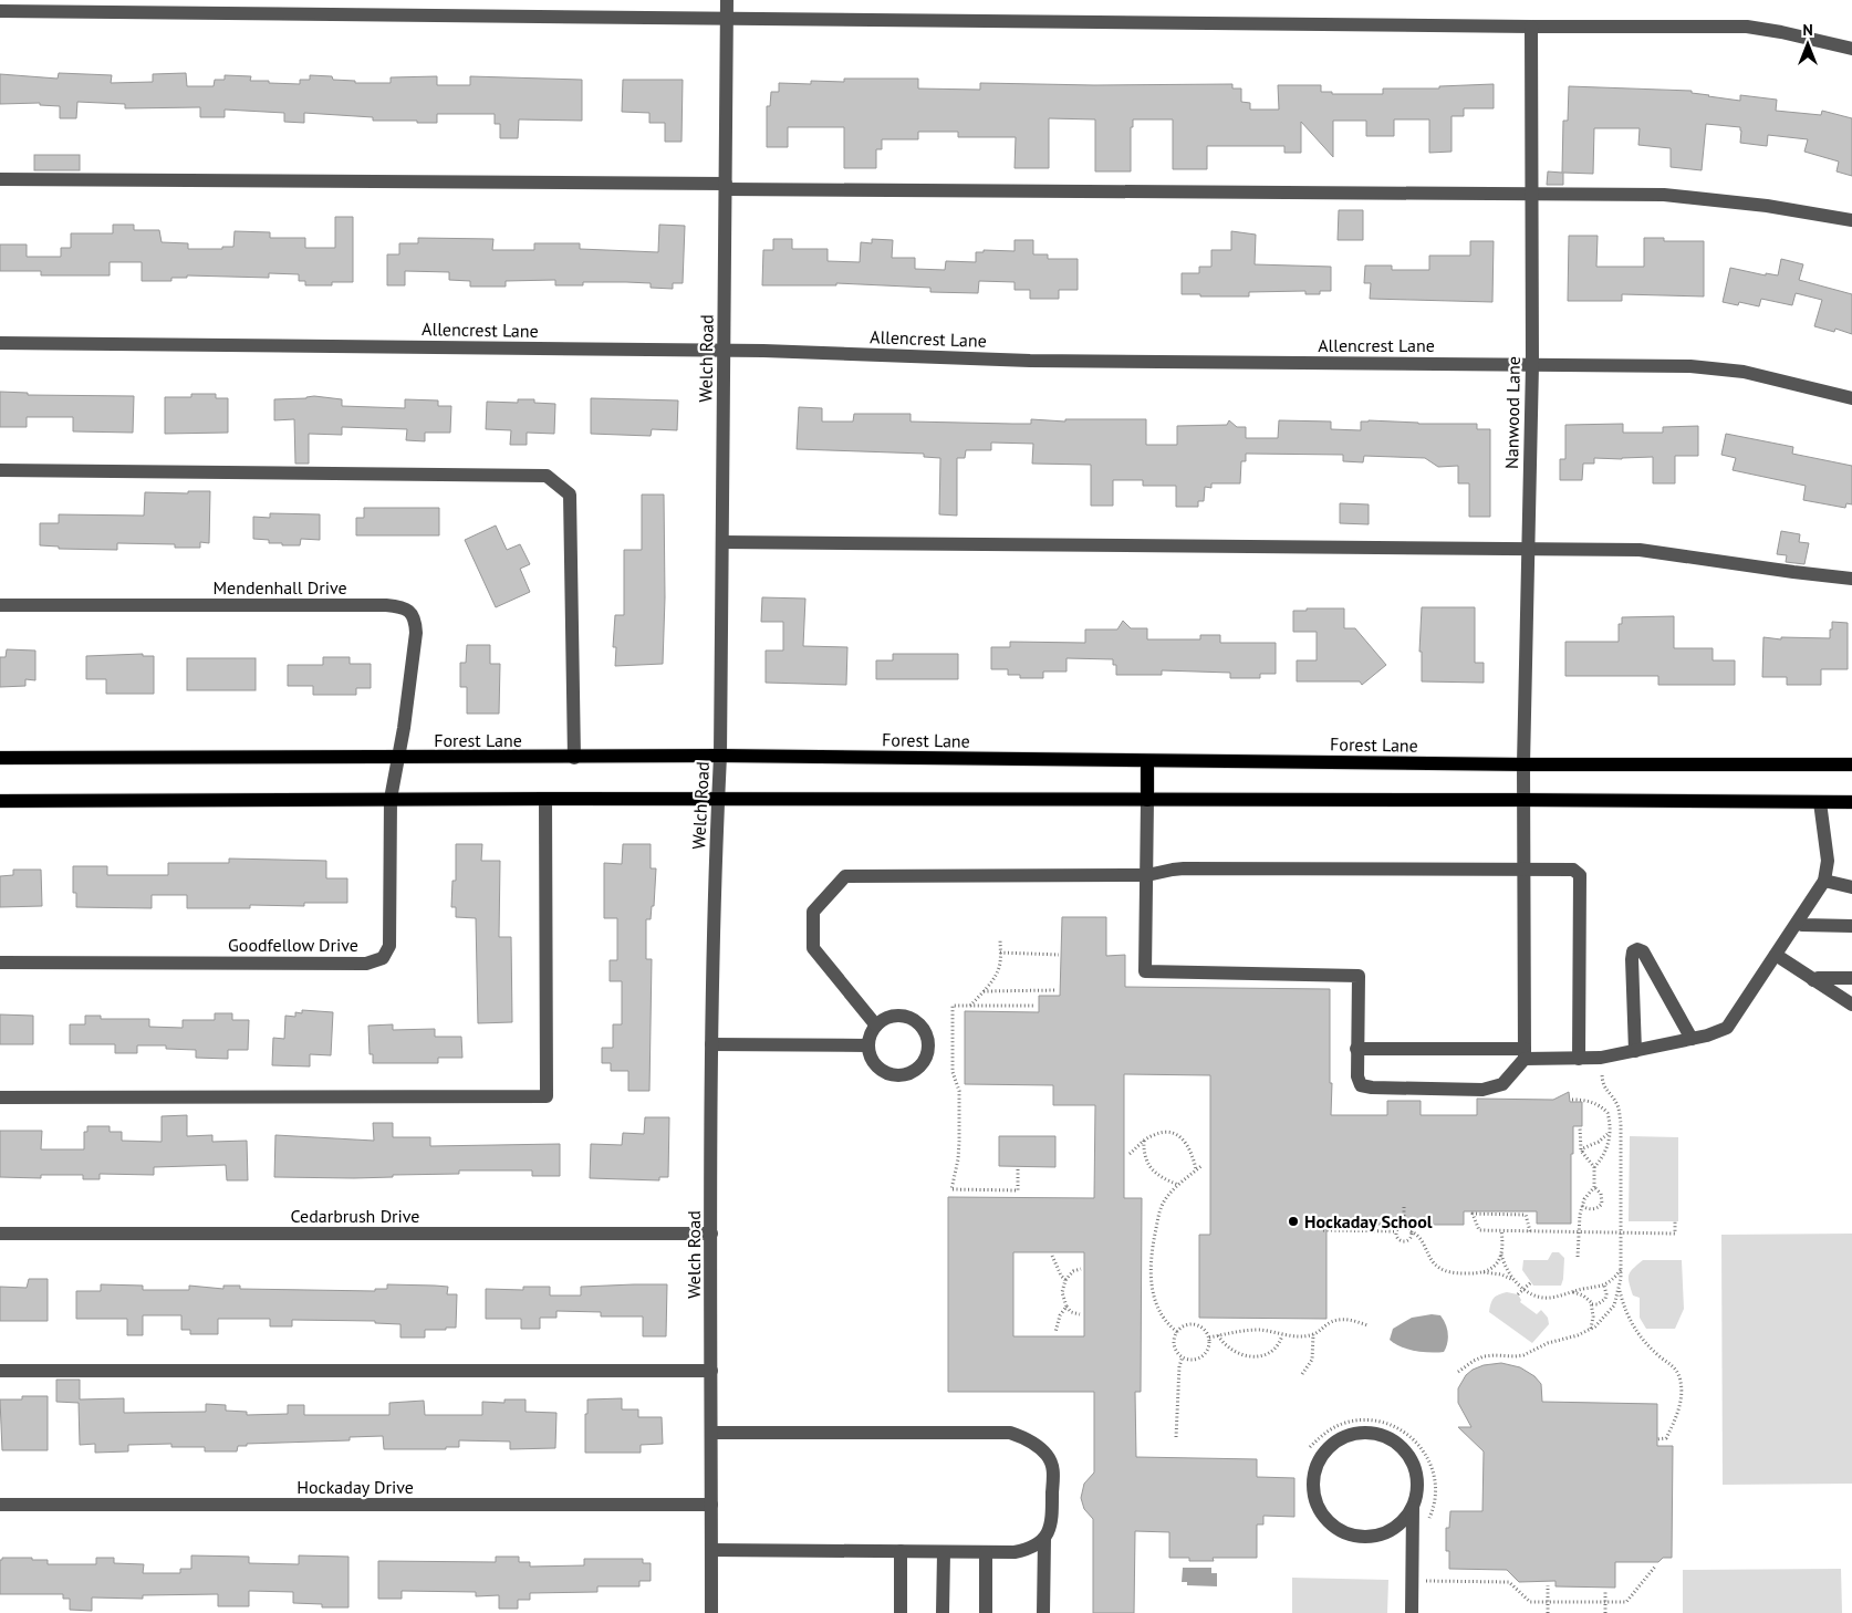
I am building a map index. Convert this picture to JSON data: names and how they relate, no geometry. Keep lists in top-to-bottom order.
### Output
{
  "streets": {
    "main road": ["Forest Lane"],
    "street": [
      "Allencrest Lane",
      "Welch Road",
      "Nanwood Lane",
      "Mendenhall Drive",
      "Goodfellow Drive",
      "Cedarbrush Drive",
      "Hockaday Drive"
    ]
  },
  "crossings": [
    ["Allencrest Lane", "Welch Road"],
    ["Allencrest Lane", "Nanwood Lane"],
    ["Welch Road", "Forest Lane"],
    ["Welch Road", "Cedarbrush Drive"],
    ["Welch Road", "Hockaday Drive"],
    ["Nanwood Lane", "Forest Lane"],
    ["Mendenhall Drive", "Forest Lane"],
    ["Mendenhall Drive", "Goodfellow Drive"],
    ["Forest Lane", "Goodfellow Drive"]
  ],
  "places": ["Hockaday School"],
  "north": "top"
}
